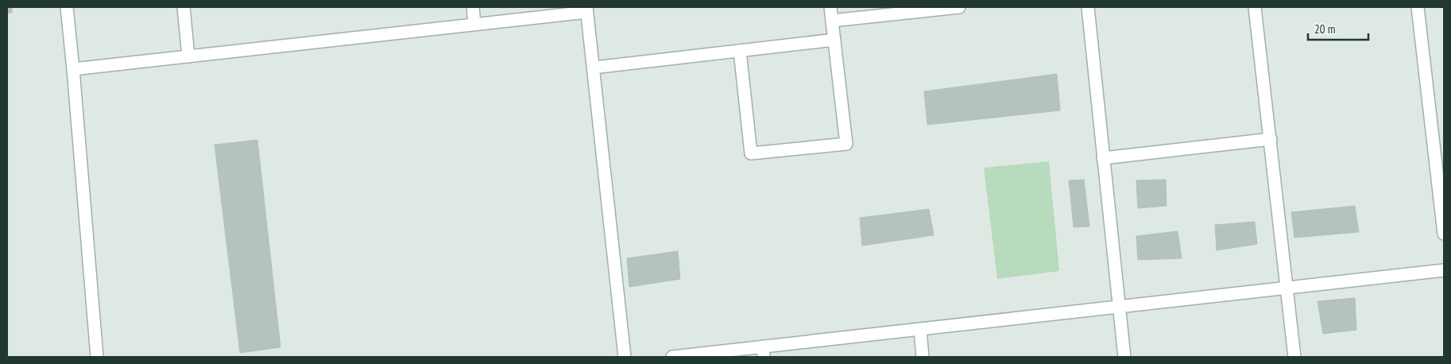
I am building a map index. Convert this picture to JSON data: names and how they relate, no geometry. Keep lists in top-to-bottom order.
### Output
{
  "scale_bar": "20 m"
}
